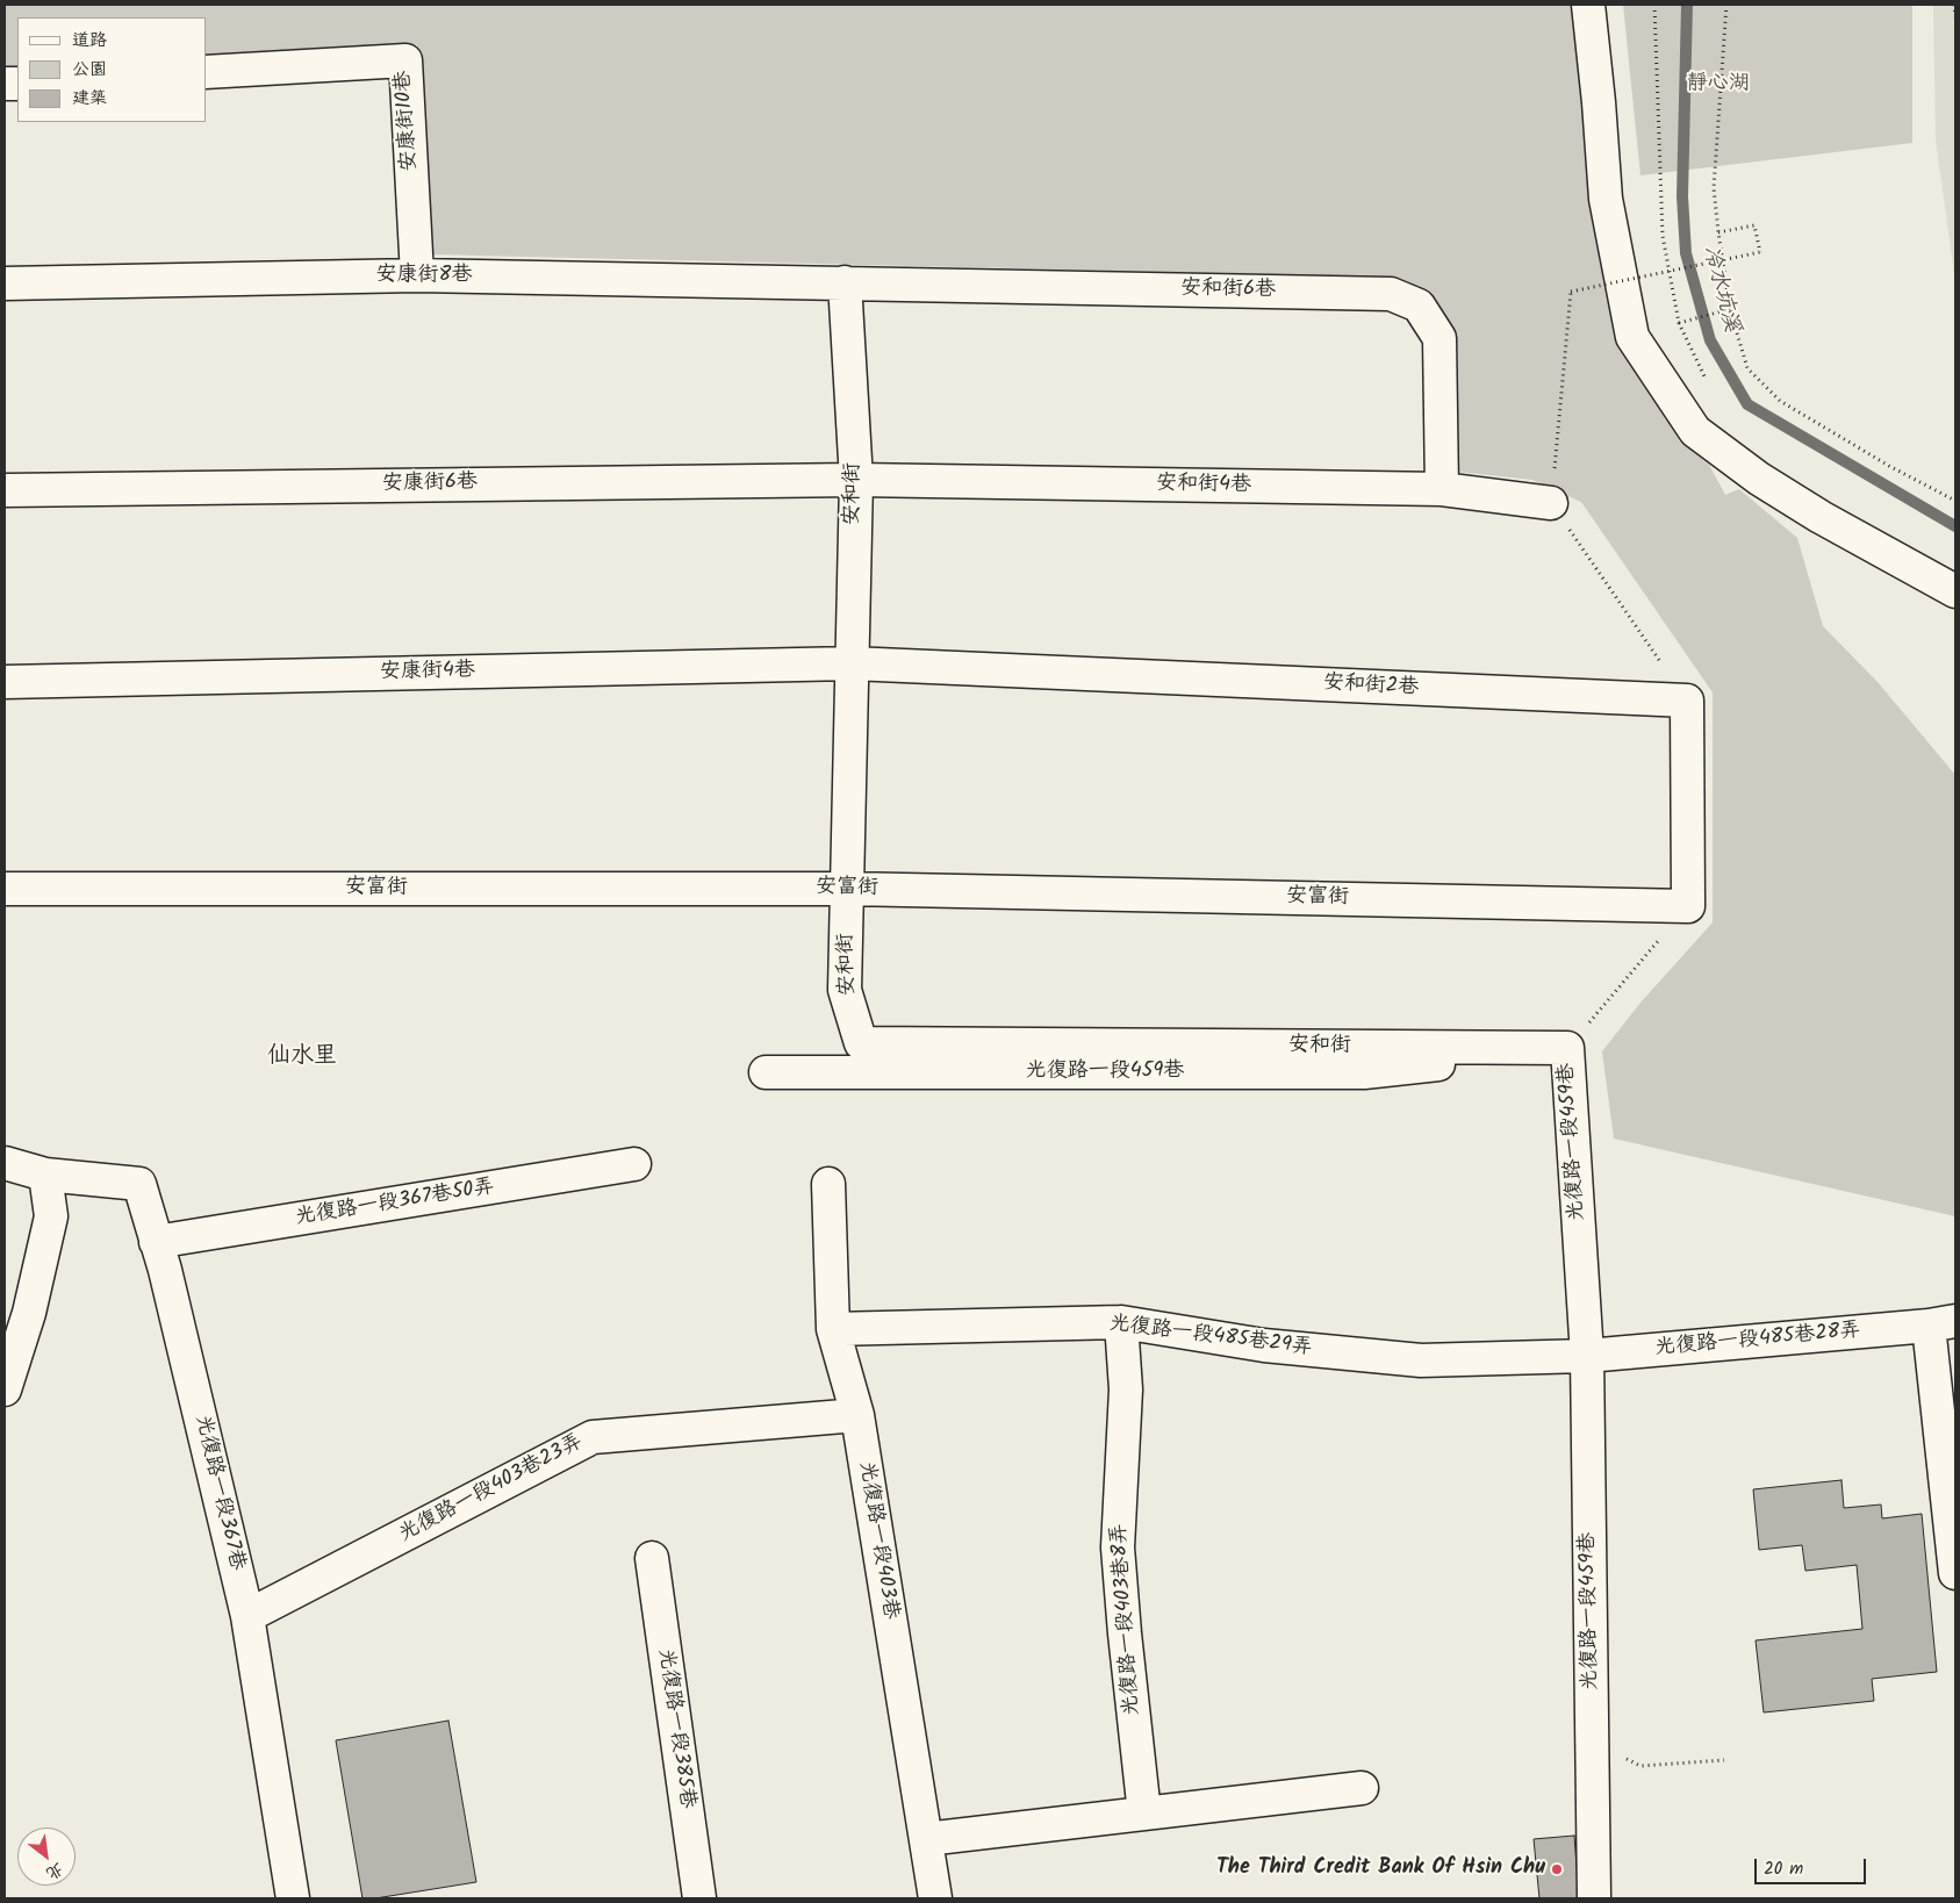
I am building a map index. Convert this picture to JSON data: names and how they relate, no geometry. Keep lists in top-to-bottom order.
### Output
{
  "streets": {
    "street": [
      "安康街10巷",
      "安康街8巷",
      "安和街6巷",
      "安康街6巷",
      "安和街4巷",
      "安和街",
      "安康街4巷",
      "安和街2巷",
      "安富街",
      "光復路一段459巷",
      "光復路一段367巷50弄",
      "光復路一段485巷29弄",
      "光復路一段485巷28弄",
      "光復路一段403巷23弄",
      "光復路一段367巷",
      "光復路一段403巷",
      "光復路一段403巷8弄",
      "光復路一段385巷"
    ]
  },
  "crossings": [
    ["安康街10巷", "安康街8巷"],
    ["安康街8巷", "安和街6巷"],
    ["安康街8巷", "安和街"],
    ["安和街6巷", "安和街4巷"],
    ["安和街6巷", "安和街"],
    ["安康街6巷", "安和街4巷"],
    ["安康街6巷", "安和街"],
    ["安和街4巷", "安和街"],
    ["安和街", "安康街4巷"],
    ["安和街", "安和街2巷"],
    ["安和街", "安富街"],
    ["安和街", "光復路一段459巷"],
    ["安康街4巷", "安和街2巷"],
    ["光復路一段459巷", "光復路一段485巷29弄"],
    ["光復路一段459巷", "光復路一段485巷28弄"],
    ["光復路一段367巷50弄", "光復路一段367巷"],
    ["光復路一段485巷29弄", "光復路一段485巷28弄"],
    ["光復路一段485巷29弄", "光復路一段403巷"],
    ["光復路一段485巷29弄", "光復路一段403巷8弄"],
    ["光復路一段403巷23弄", "光復路一段367巷"],
    ["光復路一段403巷23弄", "光復路一段403巷"]
  ],
  "districts": ["仙水里"],
  "water": ["冷水坑溪"],
  "parks": ["靜心湖"],
  "places": ["The Third Credit Bank Of Hsin Chu"],
  "legend": ["道路", "公園", "建築"],
  "scale_bar": "20 m",
  "north": "bottom right"
}
